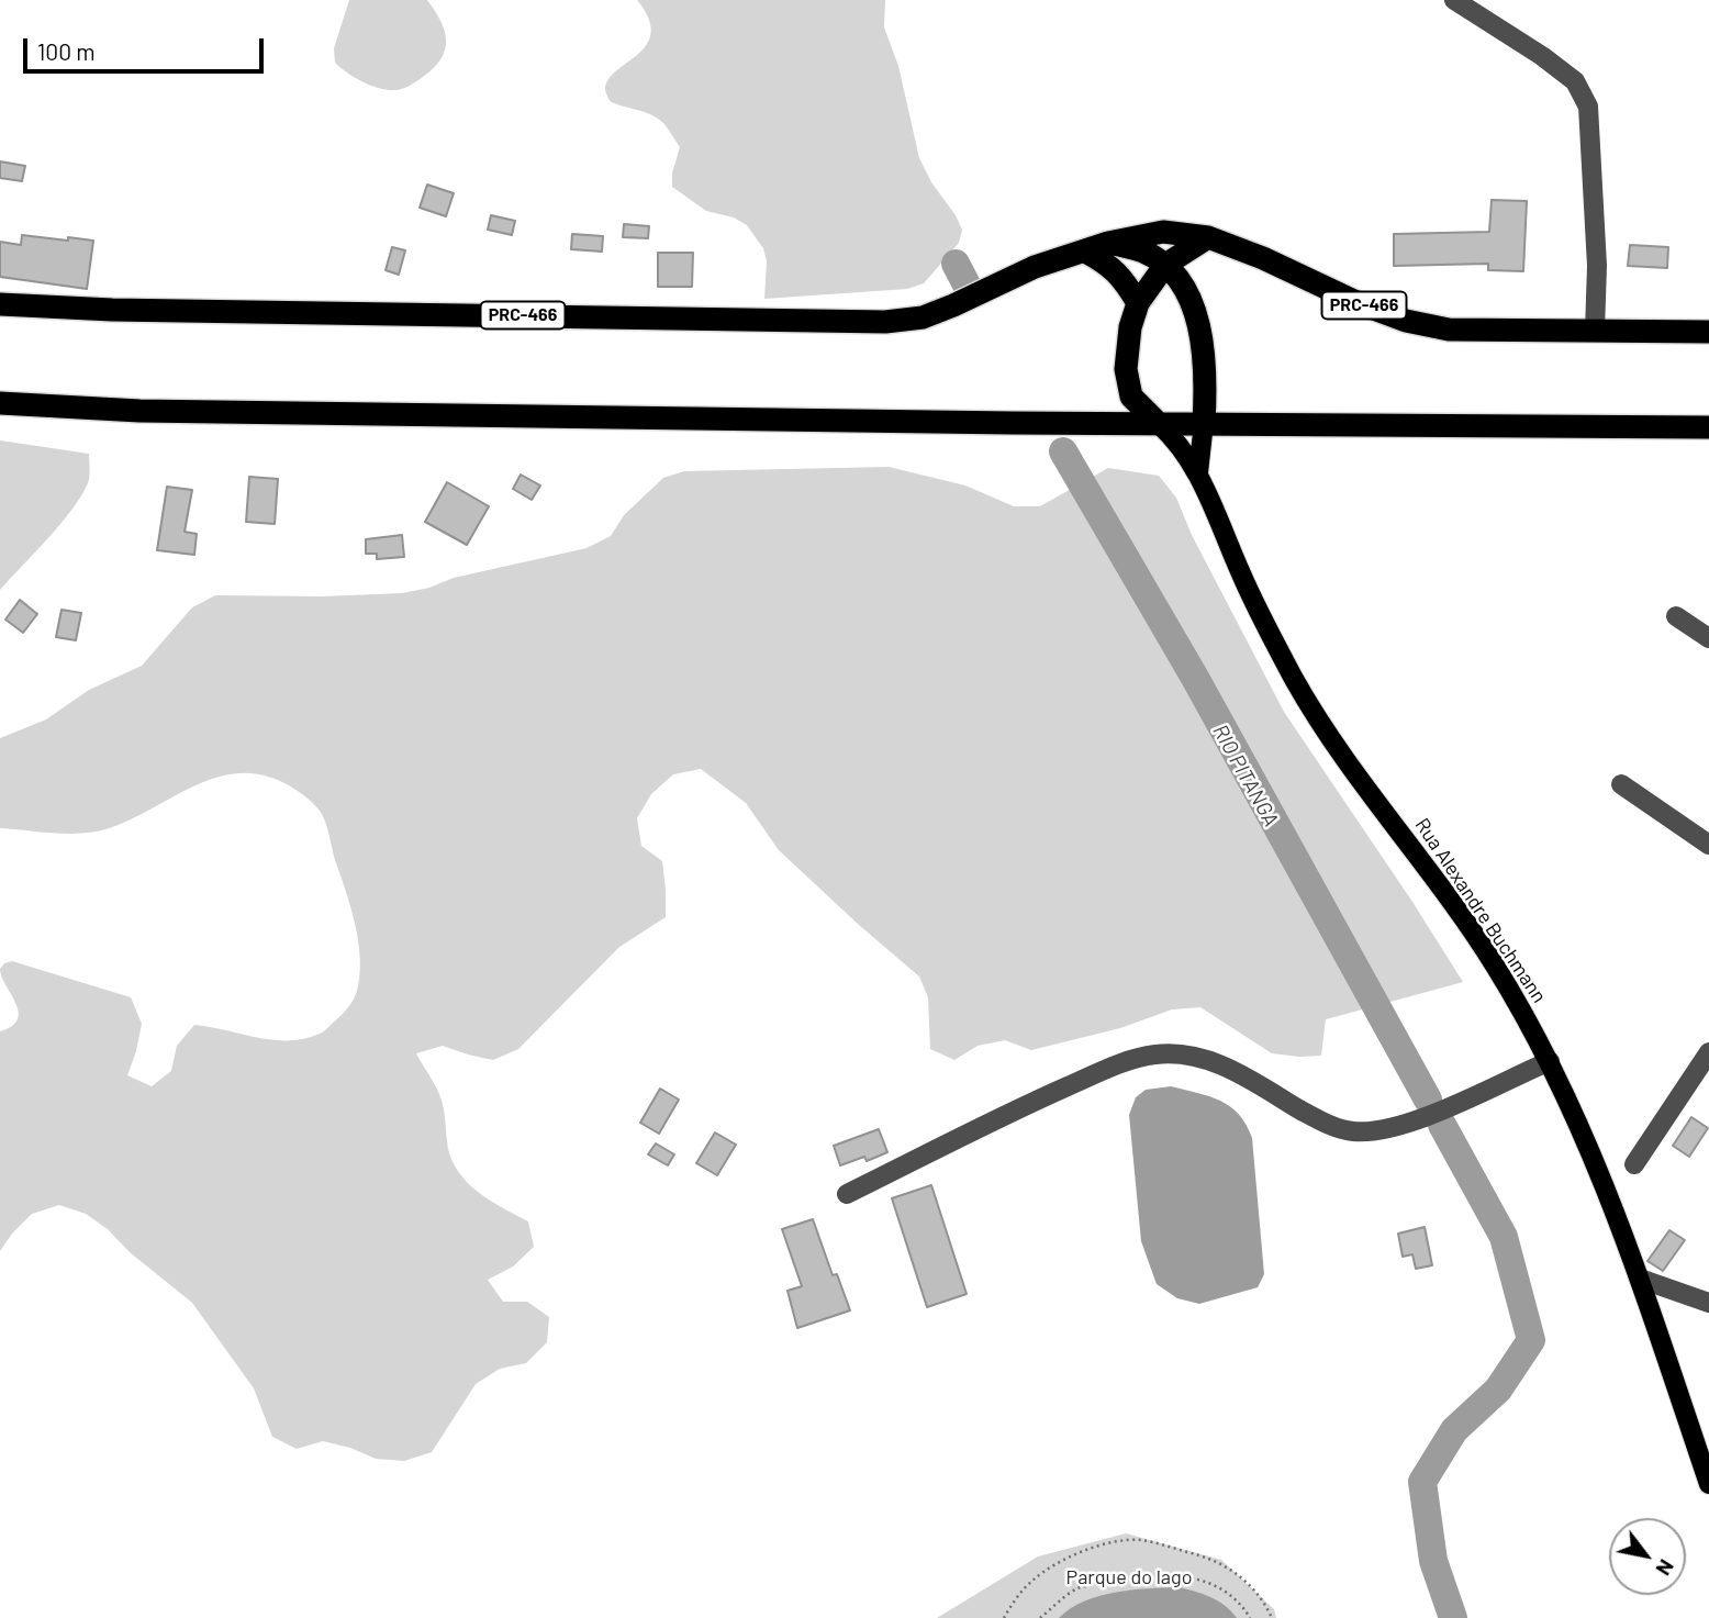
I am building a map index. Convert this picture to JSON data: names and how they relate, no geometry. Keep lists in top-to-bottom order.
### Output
{
  "streets": {
    "highway": ["PRC-466"],
    "main road": ["Rua Alexandre Buchmann"]
  },
  "water": ["RIO PITANGA"],
  "parks": ["Parque do lago"],
  "scale_bar": "100 m",
  "north": "bottom right"
}
